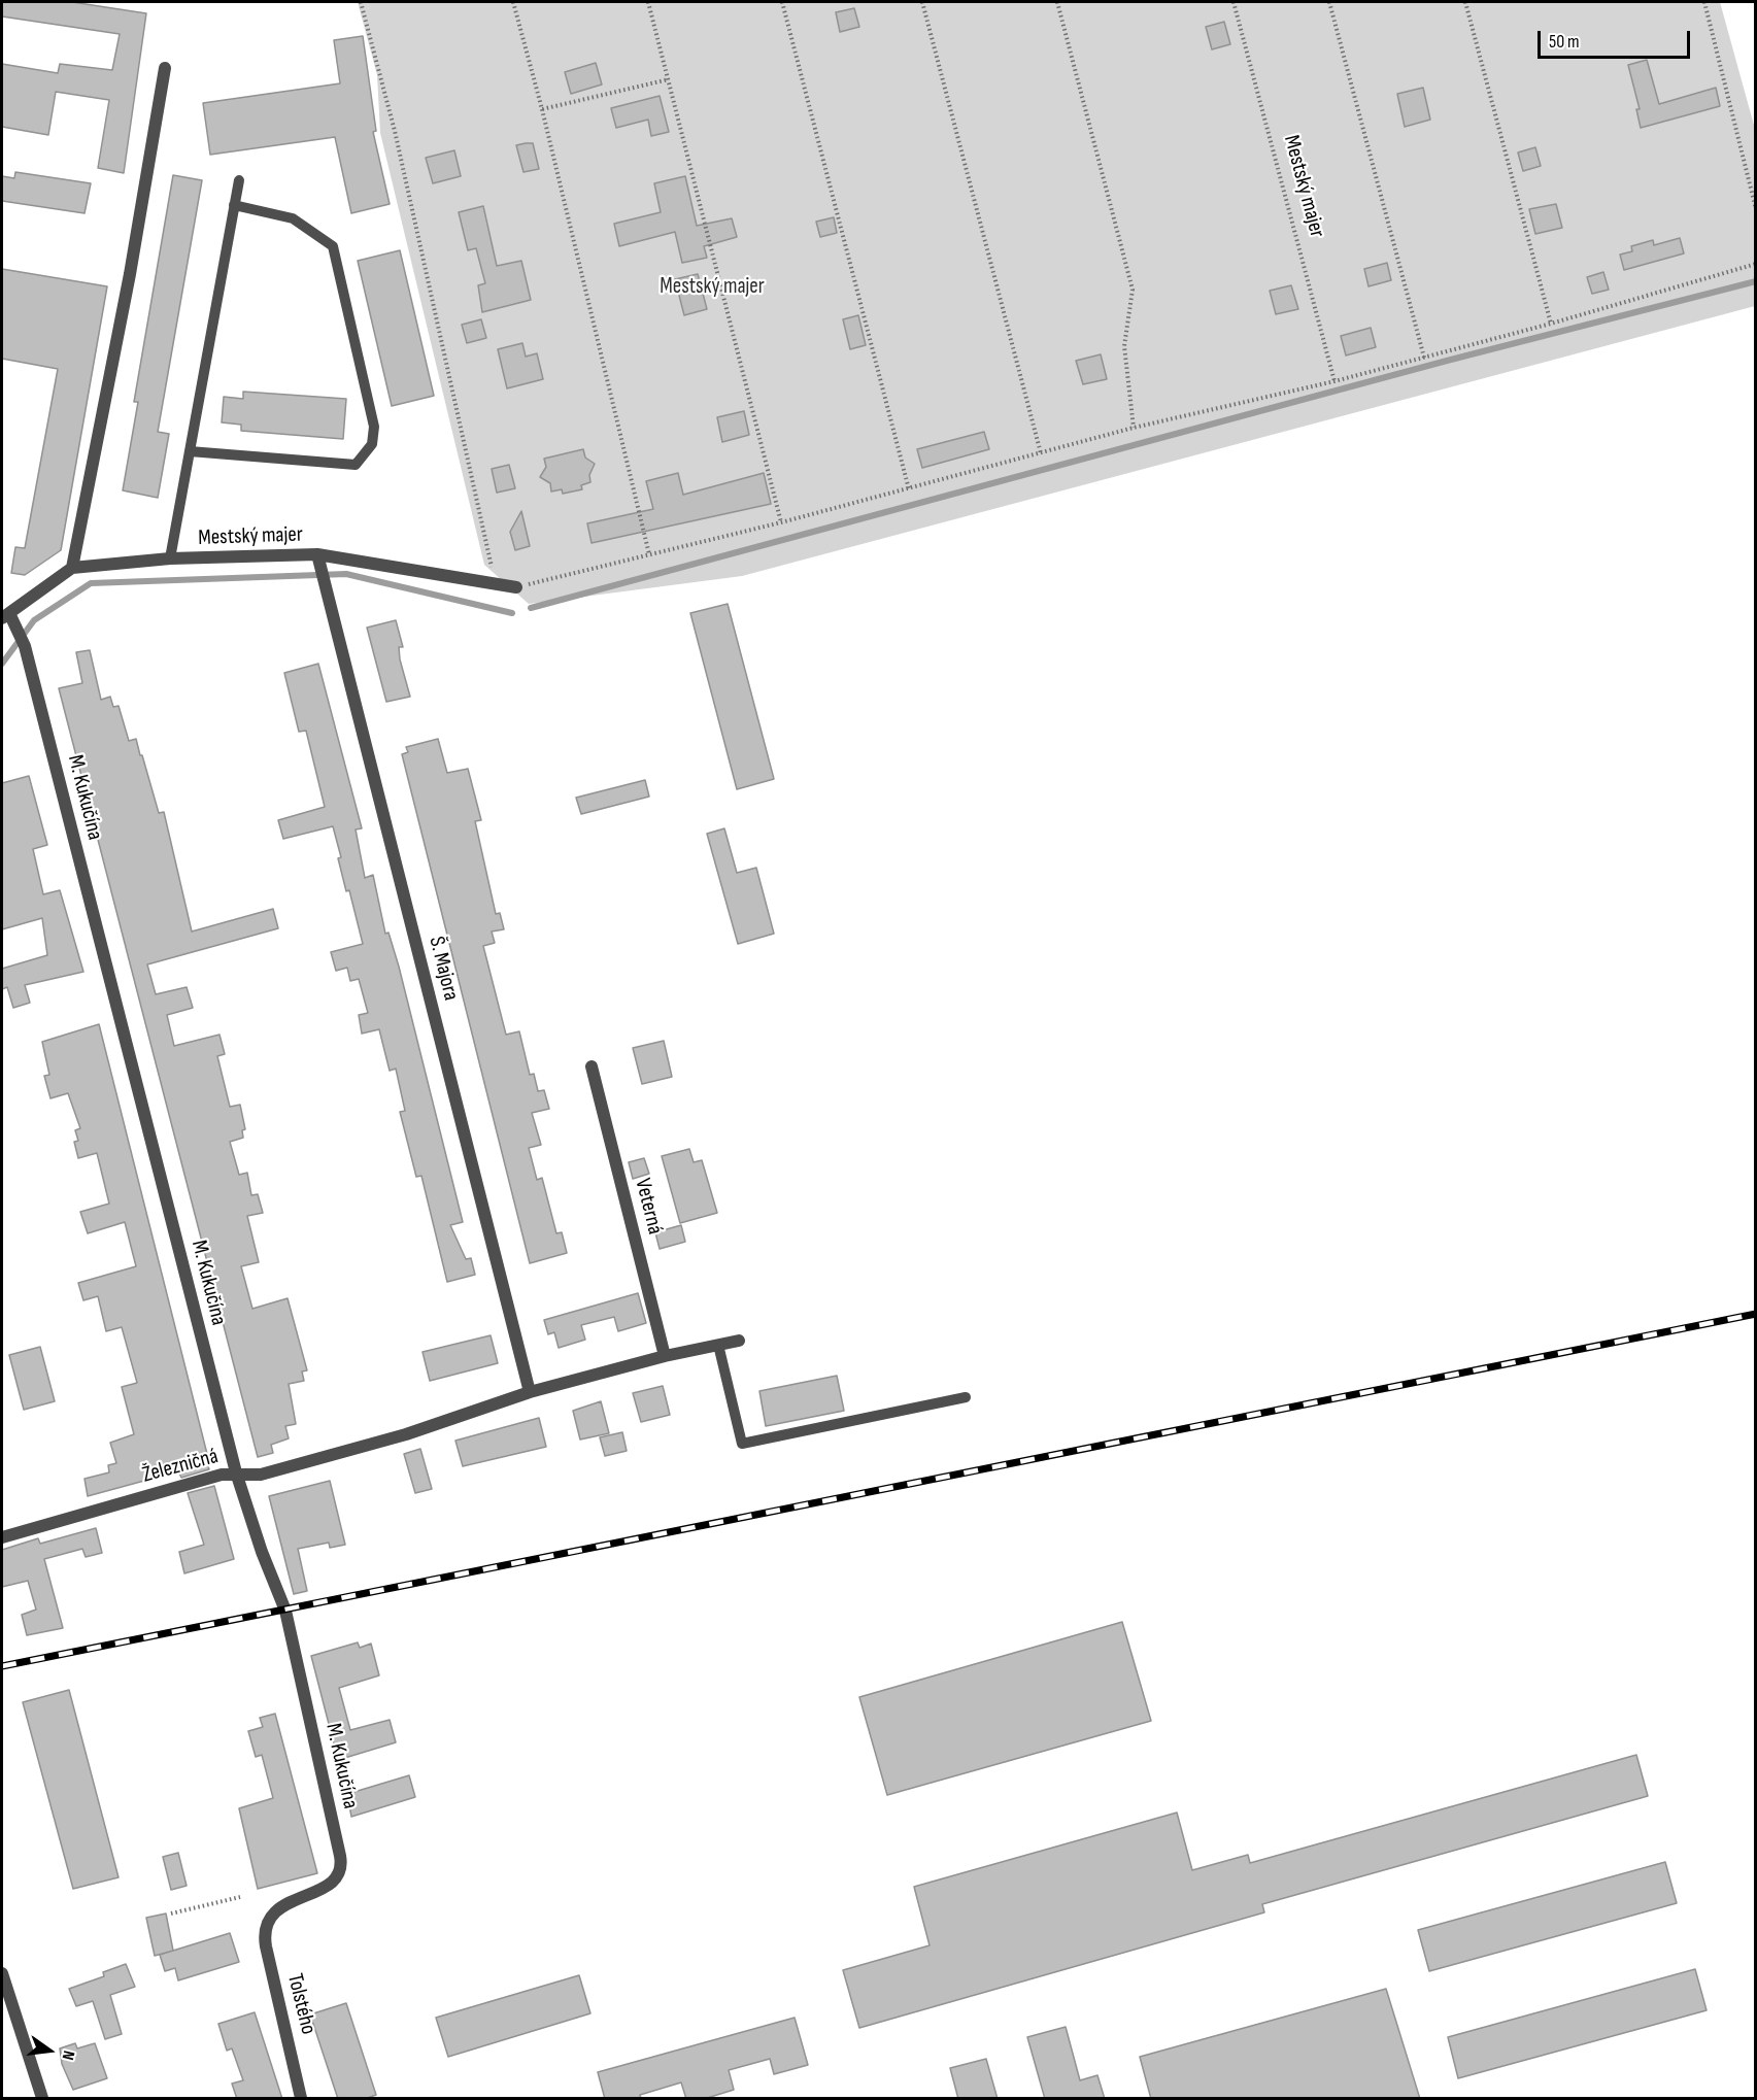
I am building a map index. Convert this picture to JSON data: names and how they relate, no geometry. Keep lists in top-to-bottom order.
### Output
{
  "streets": {
    "street": [
      "Mestský majer",
      "M. Kukučína",
      "Š. Majora",
      "Veterná",
      "Železničná",
      "Tolstého"
    ]
  },
  "crossings": [
    ["Mestský majer", "Š. Majora"],
    ["M. Kukučína", "Železničná"],
    ["M. Kukučína", "Tolstého"],
    ["Š. Majora", "Železničná"]
  ],
  "parks": ["Mestský majer"],
  "scale_bar": "50 m",
  "north": "right"
}
